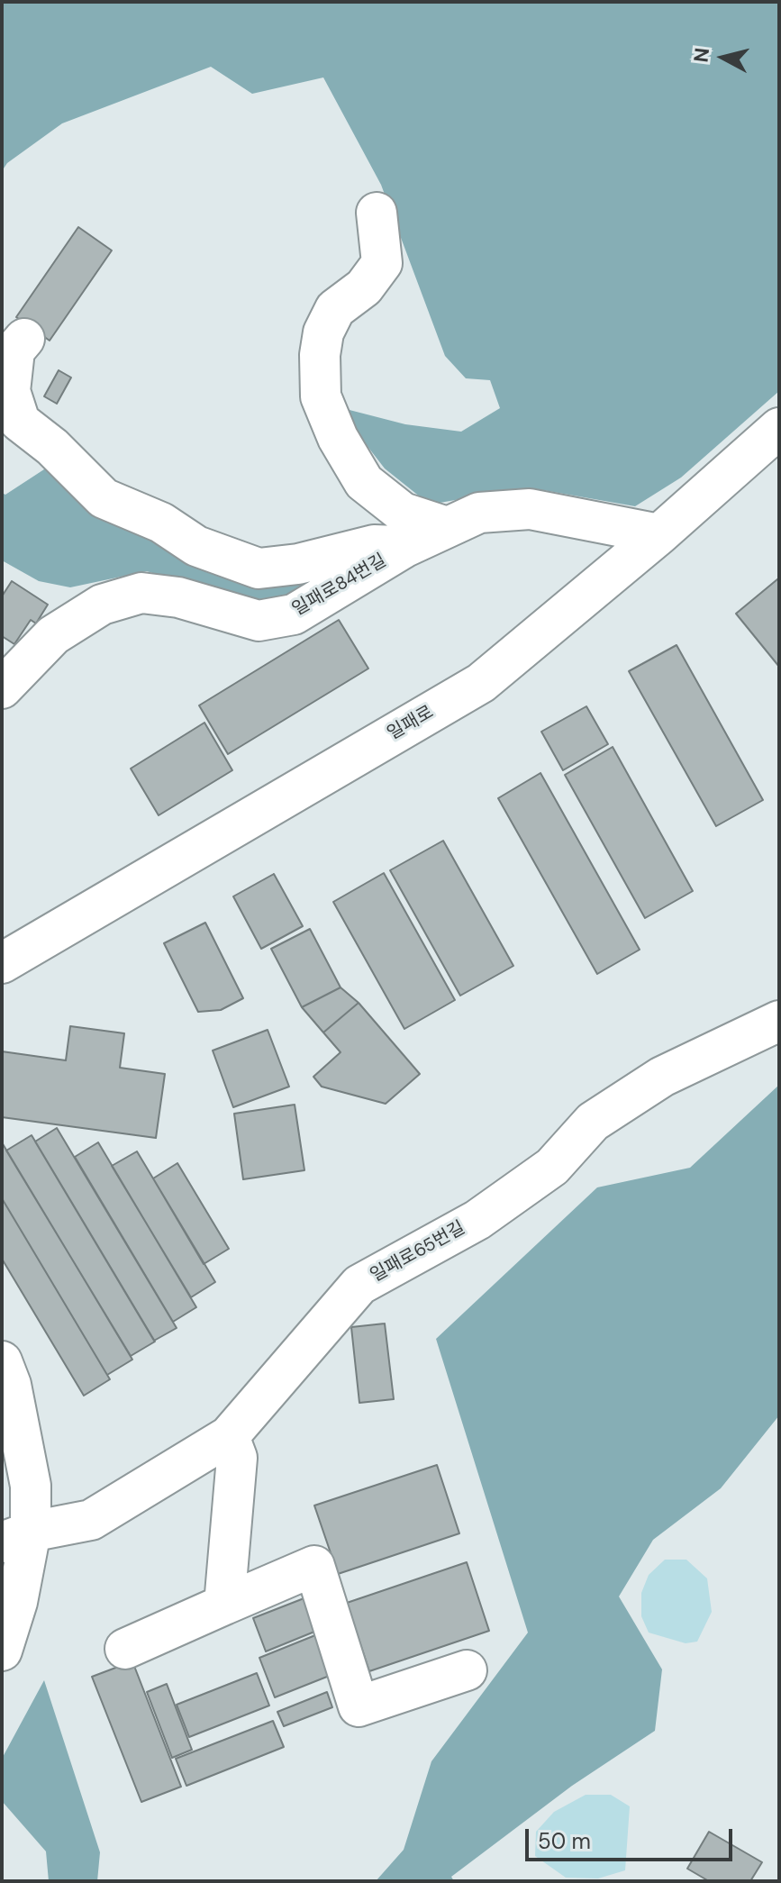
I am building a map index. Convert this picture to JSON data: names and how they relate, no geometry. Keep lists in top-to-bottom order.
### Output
{
  "streets": {
    "street": ["일패로84번길", "일패로", "일패로65번길"]
  },
  "crossings": [
    ["일패로84번길", "일패로"]
  ],
  "scale_bar": "50 m",
  "north": "left"
}
